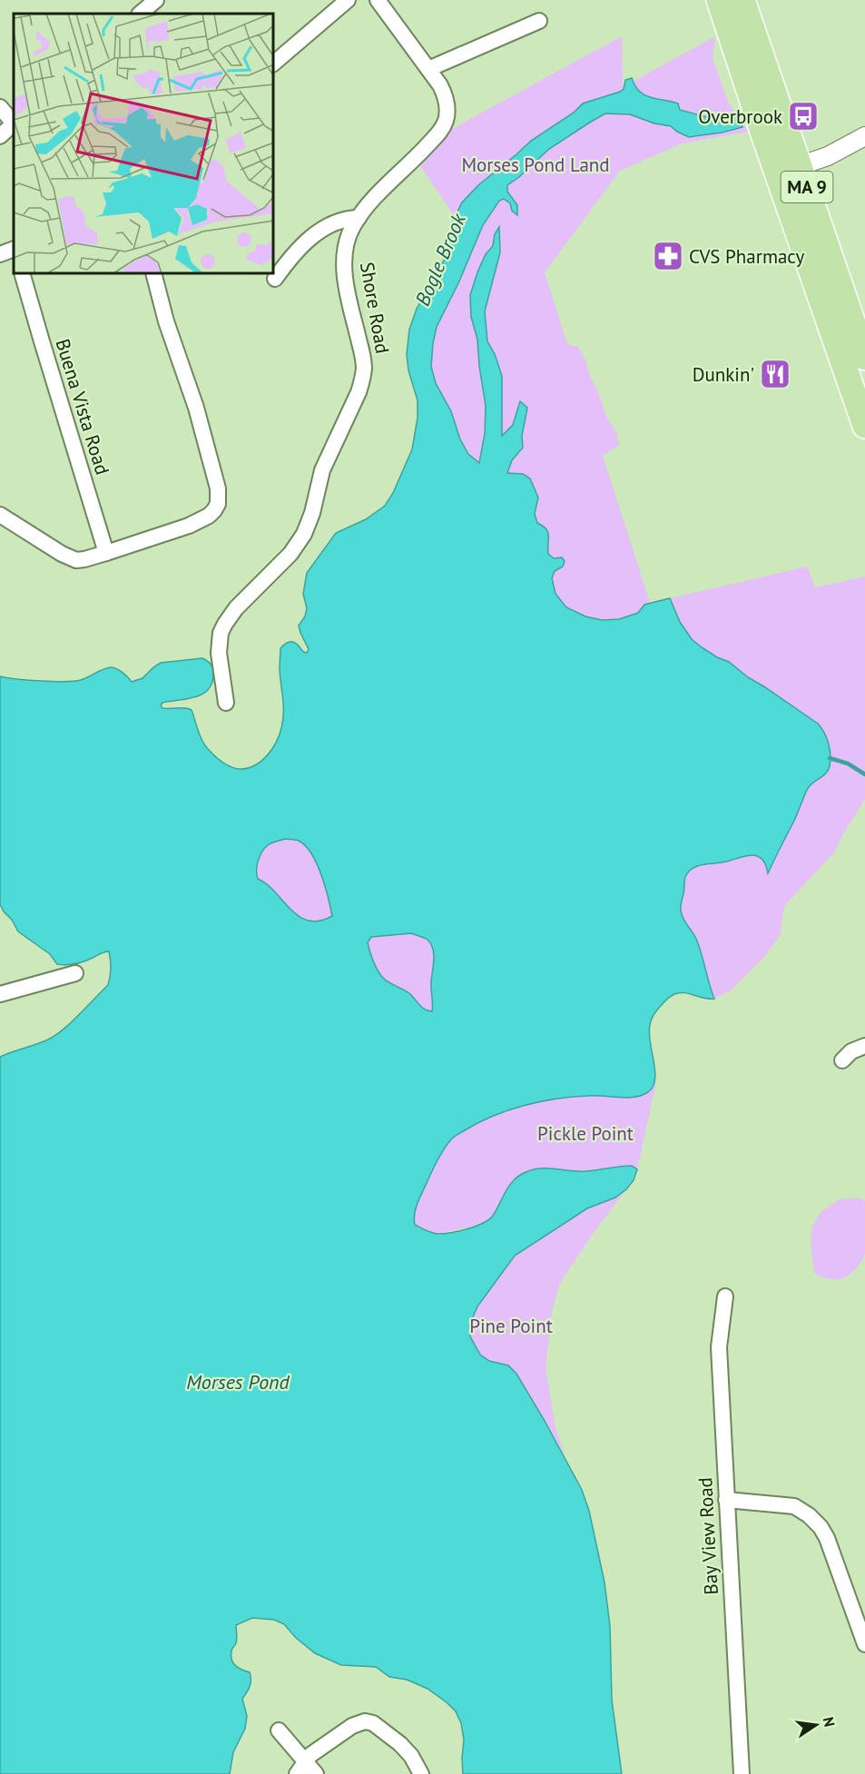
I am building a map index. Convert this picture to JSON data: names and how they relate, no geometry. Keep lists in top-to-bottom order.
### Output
{
  "streets": {
    "highway": ["MA 9"],
    "street": ["Shore Road", "Buena Vista Road", "Bay View Road"]
  },
  "water": ["Bogle Brook", "Morses Pond"],
  "parks": ["Morses Pond Land", "Pickle Point", "Pine Point"],
  "places": {
    "bus stop": ["Overbrook"],
    "pharmacy": ["CVS Pharmacy"],
    "restaurant": ["Dunkin'"]
  },
  "north": "right"
}
